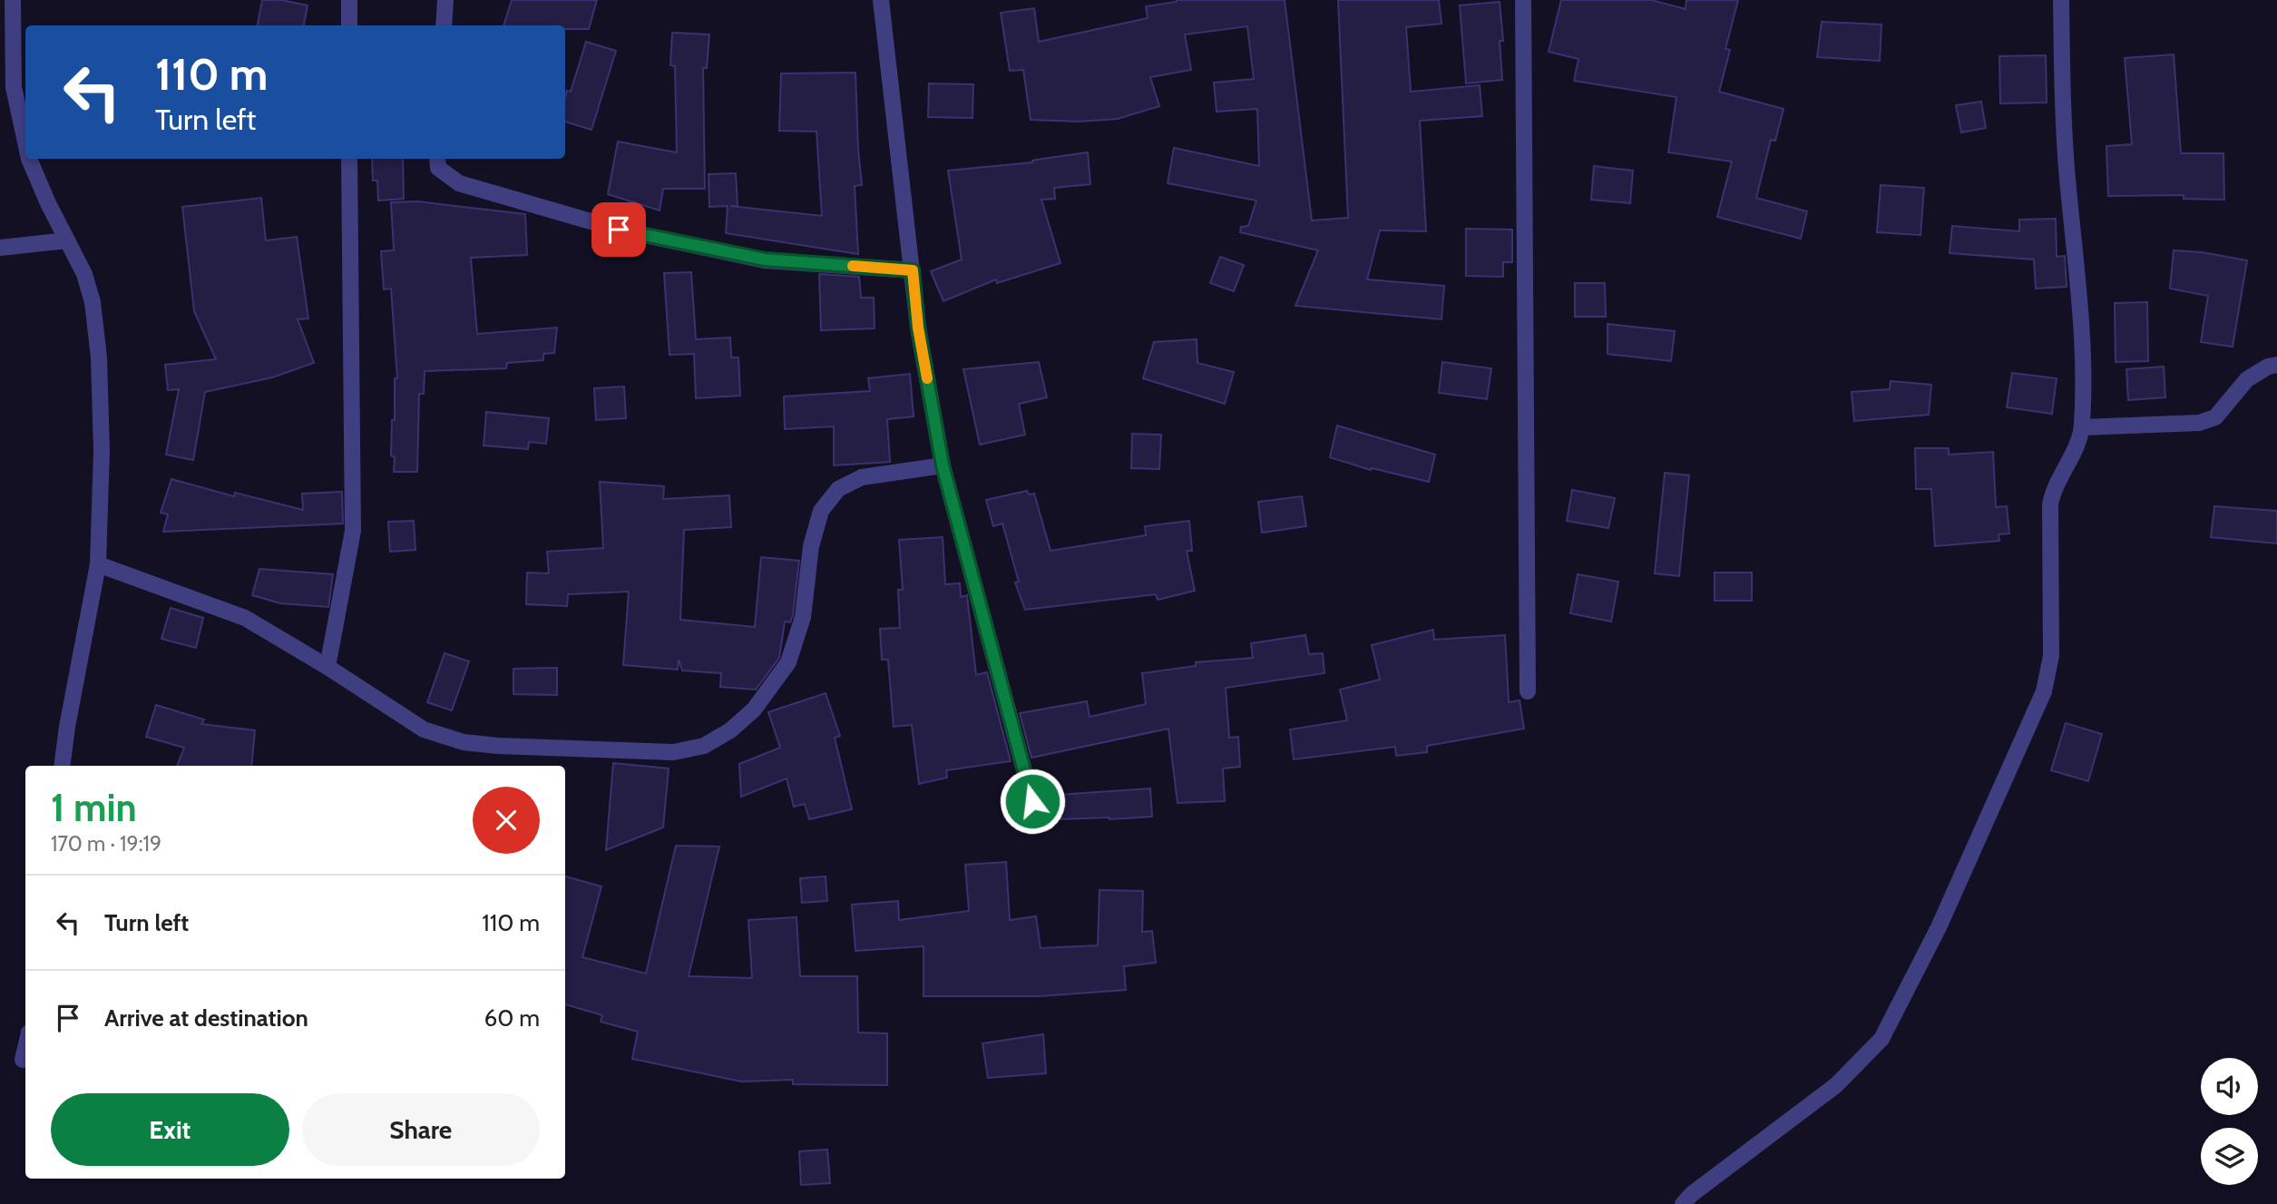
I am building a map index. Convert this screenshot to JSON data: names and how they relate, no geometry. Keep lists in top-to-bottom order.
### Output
{
  "page": {
    "turn": ["110 m", "Turn left"],
    "heading": ["1 min", "170 m · 19:19"],
    "list": [
      {
        "name": "Turn left",
        "value": "110 m"
      },
      {
        "name": "Arrive at destination",
        "value": "60 m"
      }
    ],
    "buttons": ["Exit", "Share"]
  }
}
